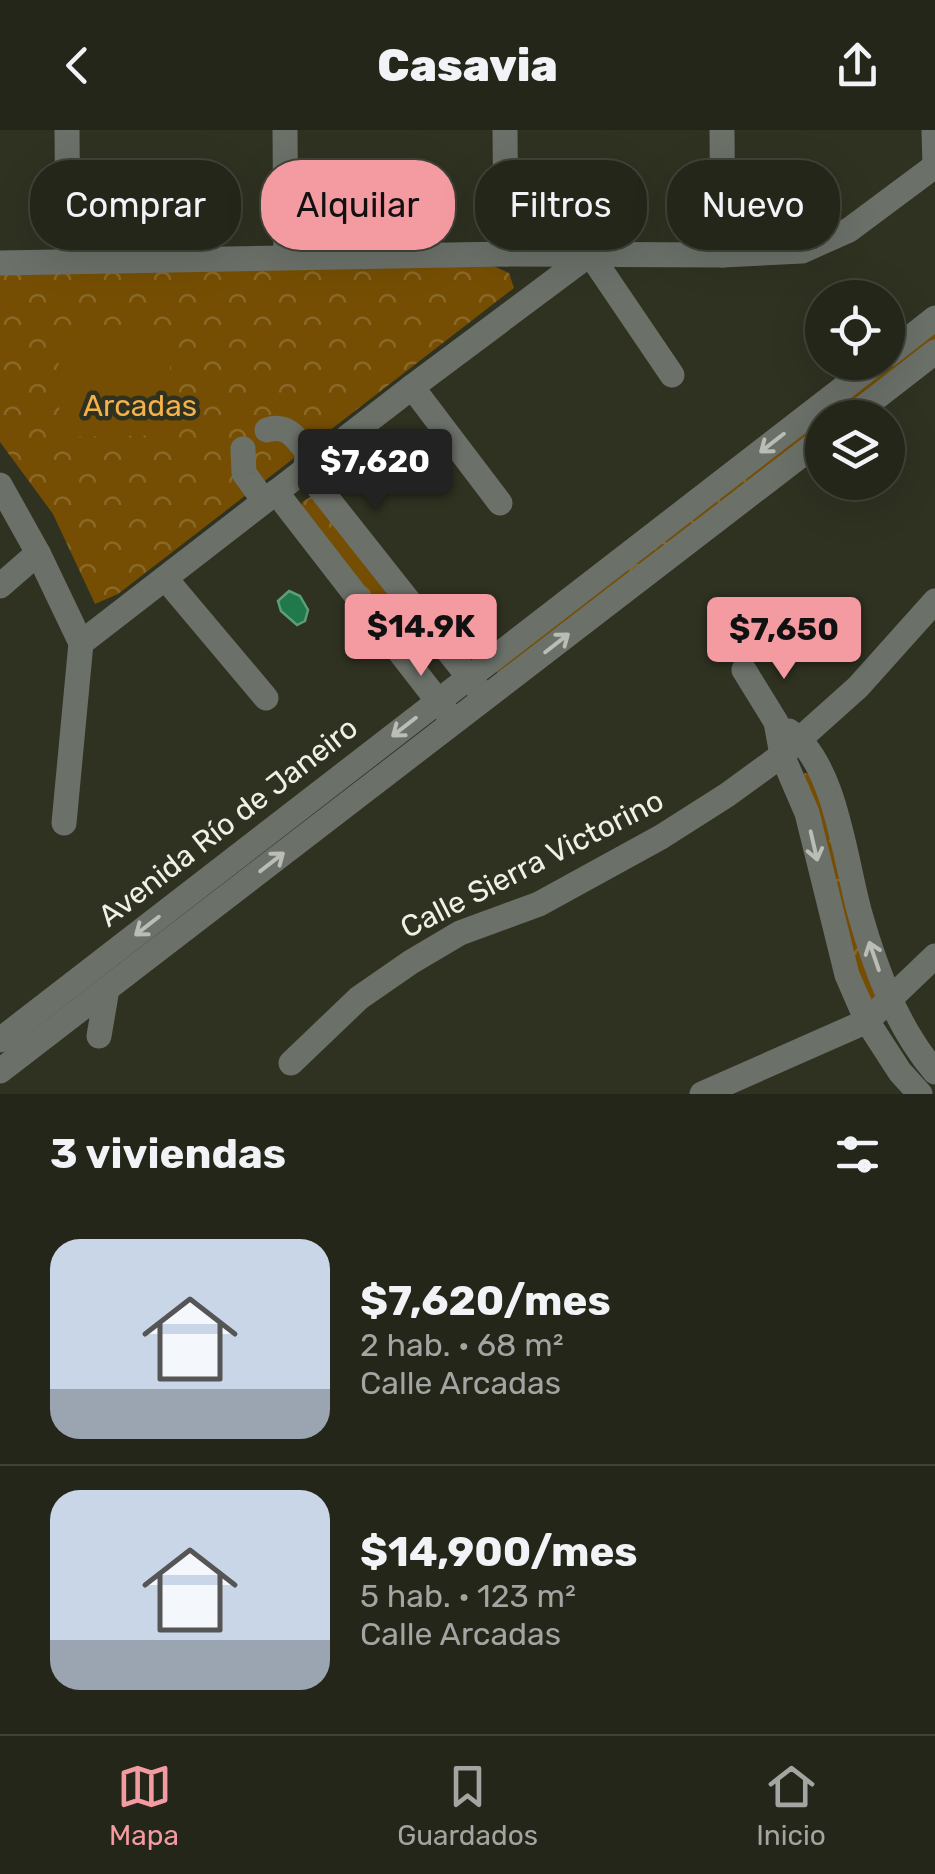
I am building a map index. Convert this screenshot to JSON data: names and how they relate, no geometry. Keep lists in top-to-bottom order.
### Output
{
  "streets": {
    "street": ["Avenida Río de Janeiro", "Calle Sierra Victorino"]
  },
  "parks": ["Arcadas"],
  "page": {
    "header": "Casavia",
    "chip": [
      "Comprar",
      "Alquilar",
      "Filtros",
      "Nuevo"
    ],
    "price": ["$7,620", "$14.9K", "$7,650"],
    "heading": "3 viviendas",
    "list": [
      {
        "name": "$7,620/mes",
        "note": "2 hab. · 68 m² · Calle Arcadas"
      },
      {
        "name": "$14,900/mes",
        "note": "5 hab. · 123 m² · Calle Arcadas"
      }
    ],
    "tabs": ["Mapa", "Guardados", "Inicio"]
  }
}
